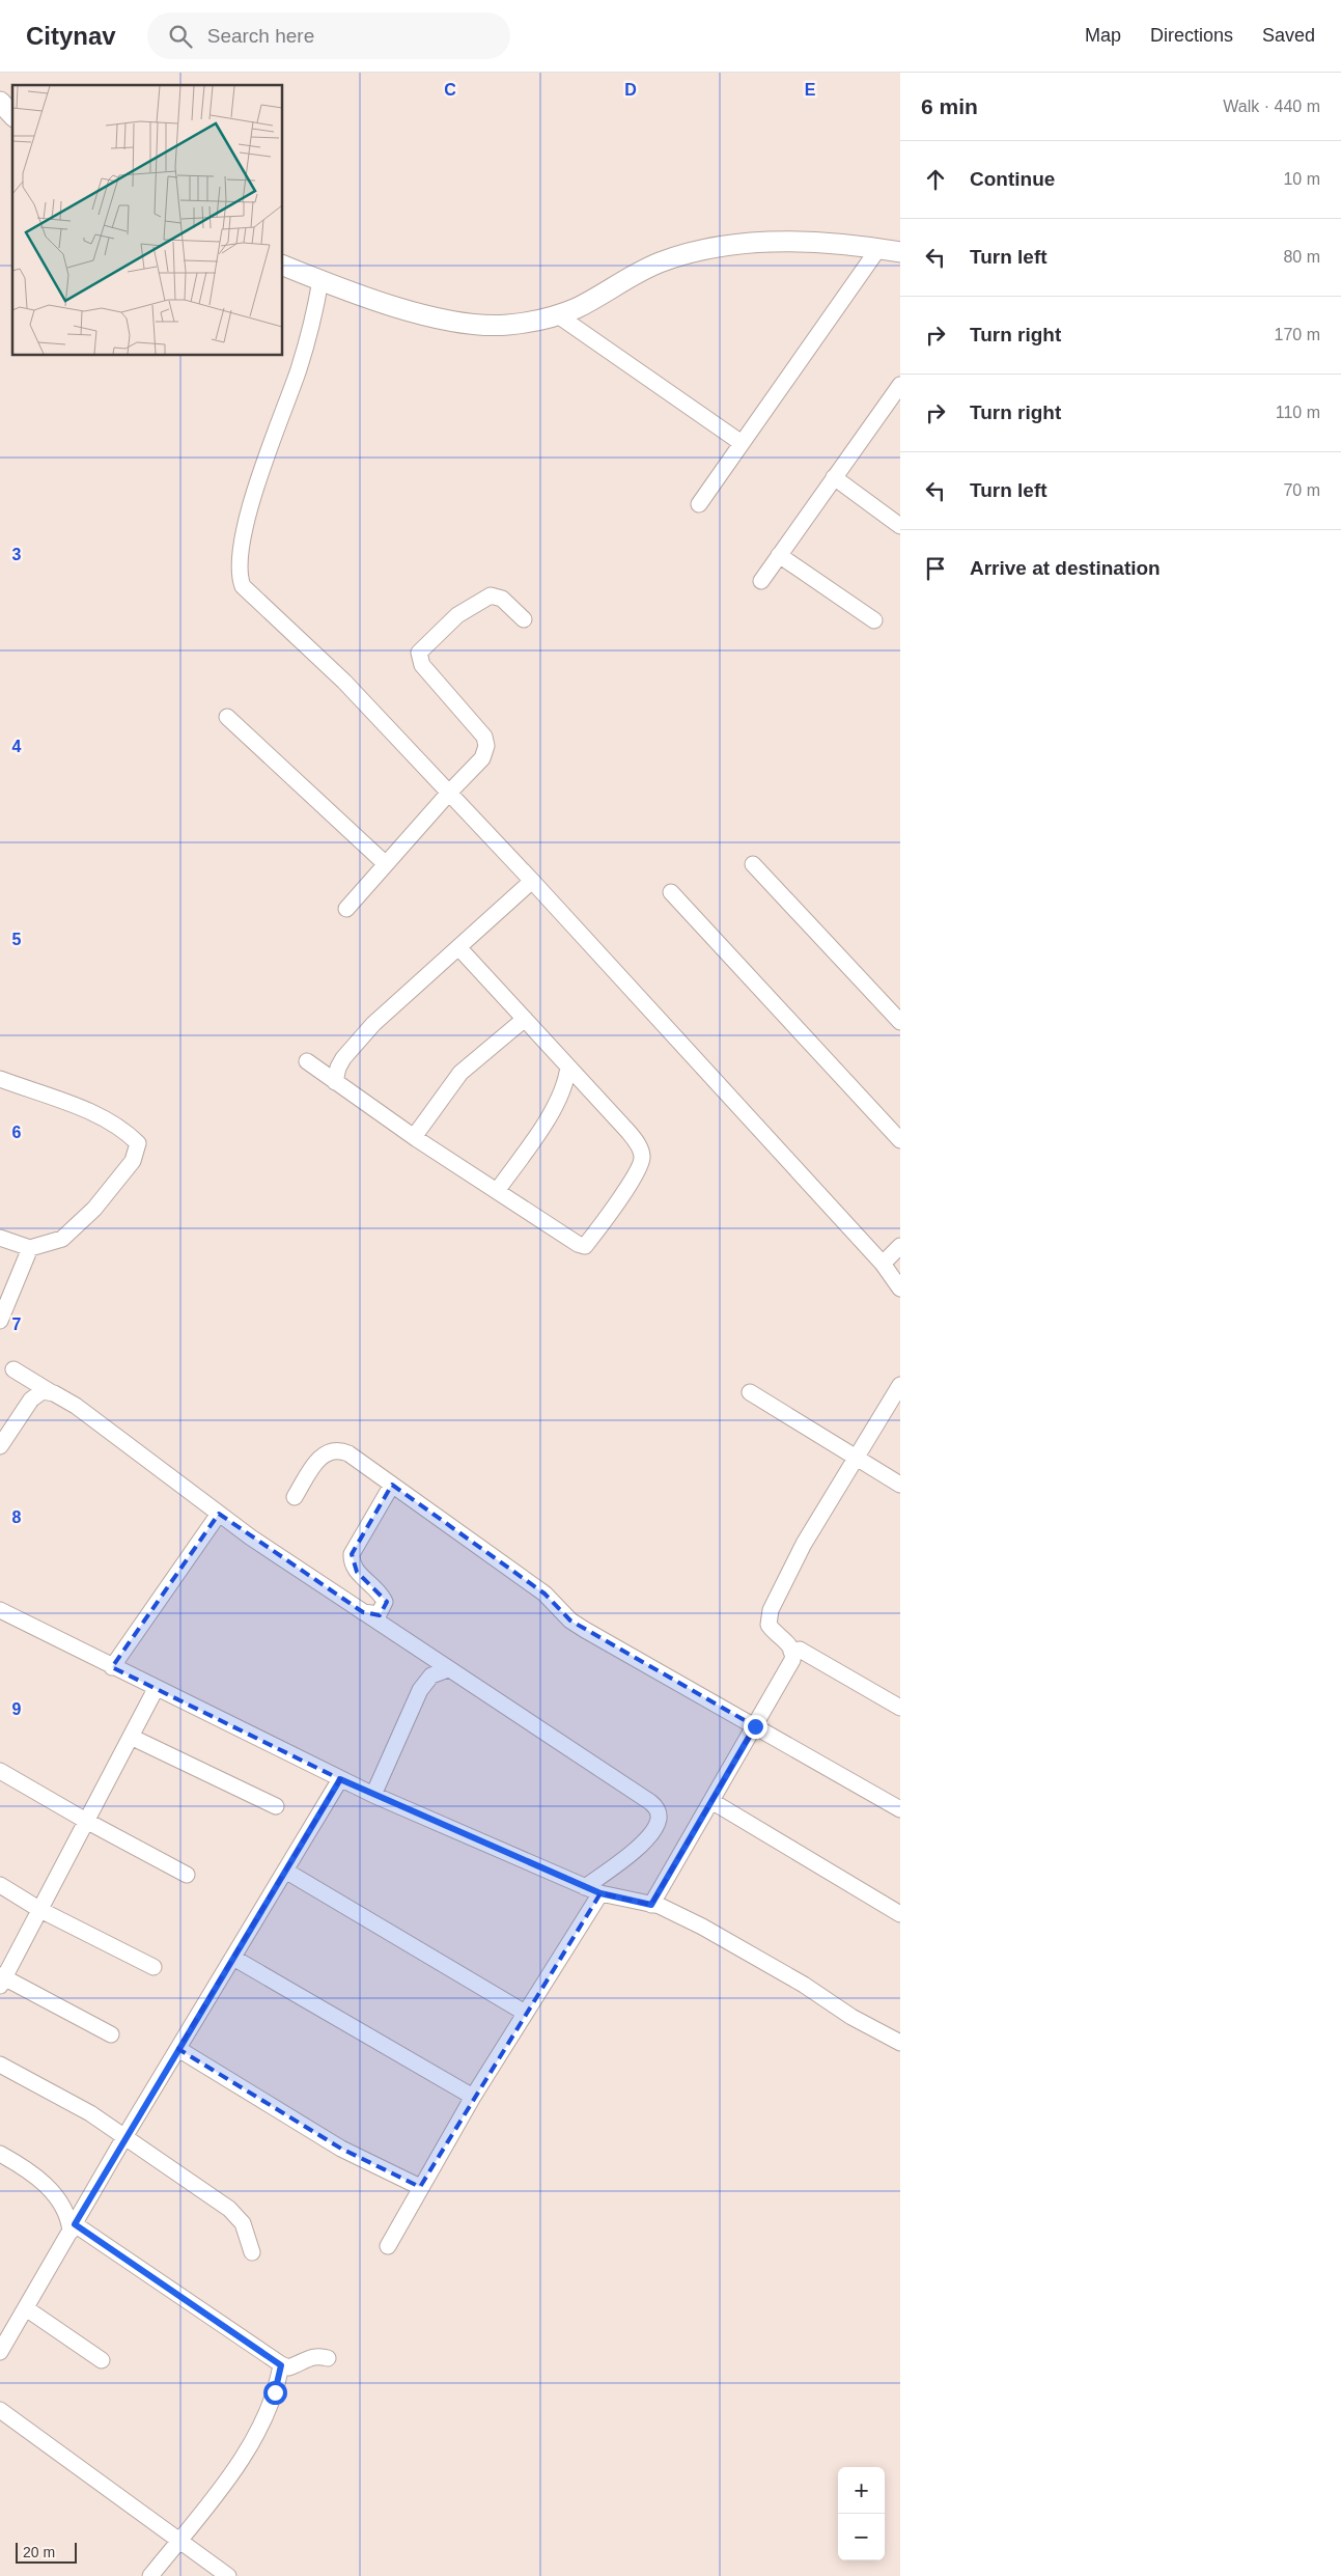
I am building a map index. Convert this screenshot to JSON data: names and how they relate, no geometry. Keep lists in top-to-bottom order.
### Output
{
  "scale_bar": "20 m",
  "page": {
    "header": "Citynav",
    "search": "Search here",
    "nav": ["Map", "Directions", "Saved"],
    "heading": ["6 min", "Walk · 440 m"],
    "list": [
      ["Continue", "10 m"],
      ["Turn left", "80 m"],
      ["Turn right", "170 m"],
      ["Turn right", "110 m"],
      ["Turn left", "70 m"],
      "Arrive at destination"
    ],
    "map_buttons": ["+", "−"],
    "scale": "20 m"
  },
  "grid": {
    "columns": ["C", "D", "E"],
    "rows": [
      "3",
      "4",
      "5",
      "6",
      "7",
      "8",
      "9"
    ]
  }
}
